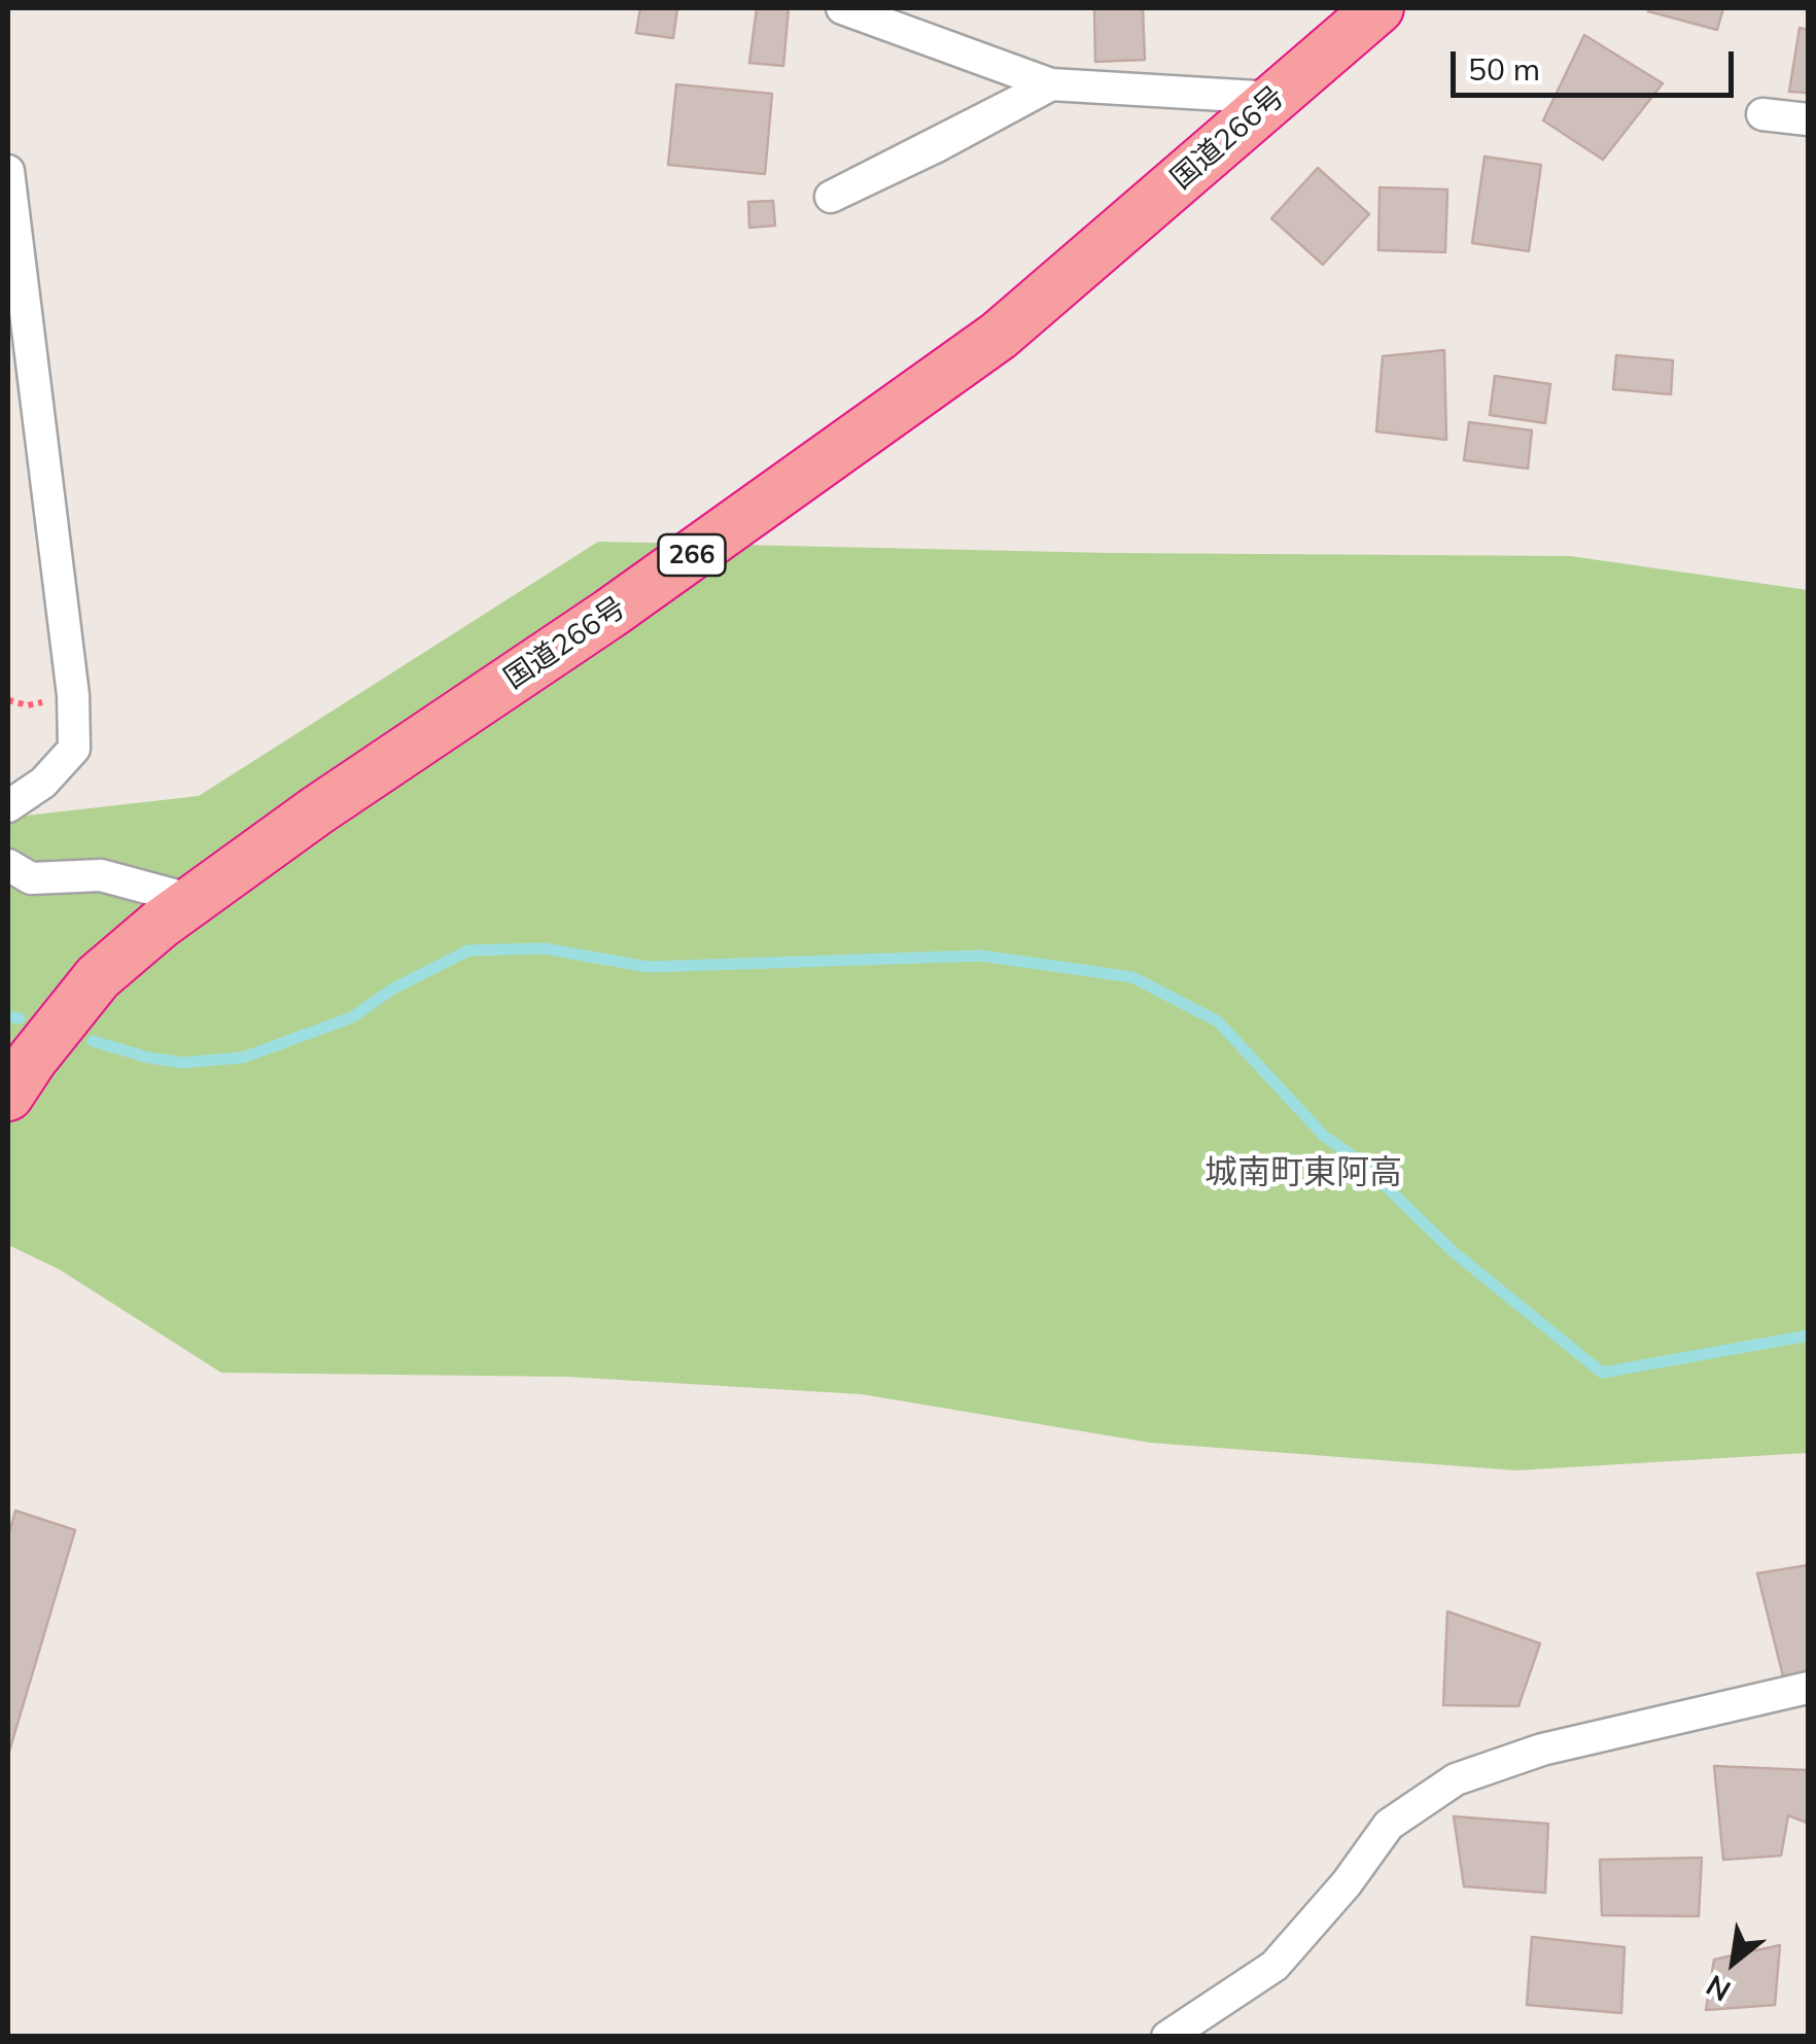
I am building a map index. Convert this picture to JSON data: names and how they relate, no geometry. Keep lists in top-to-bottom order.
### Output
{
  "streets": {
    "highway": ["国道266号", "266"]
  },
  "districts": ["城南町東阿高"],
  "scale_bar": "50 m",
  "north": "bottom left"
}
